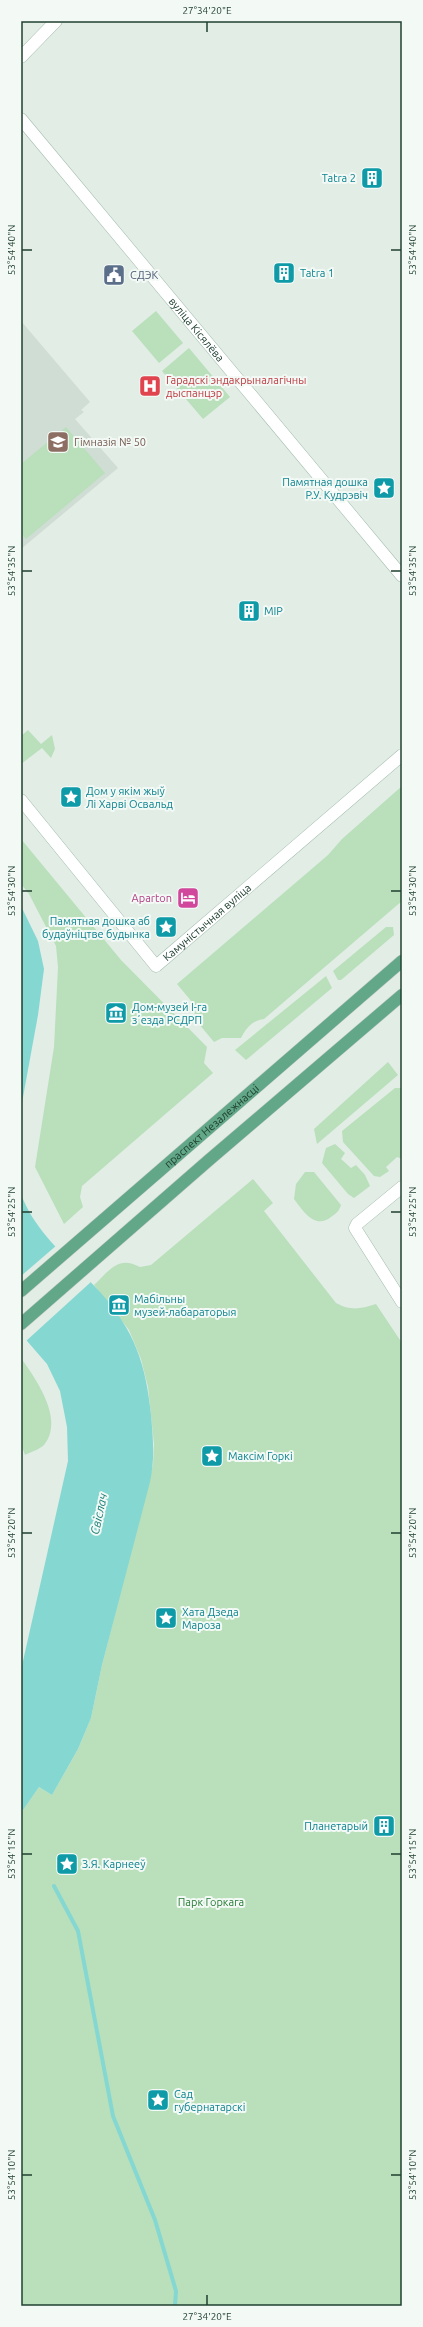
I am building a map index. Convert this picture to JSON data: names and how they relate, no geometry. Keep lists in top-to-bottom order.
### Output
{
  "streets": {
    "main road": ["праспект Незалежнасці"],
    "street": ["вуліца Кісялёва", "Камуністычная вуліца"]
  },
  "water": ["Свіслач"],
  "parks": ["Парк Горкага"],
  "places": {
    "building": [
      "Tatra 2",
      "Tatra 1",
      "МІР",
      "Планетарый"
    ],
    "public building": ["СДЭК"],
    "hospital": ["Гарадскі эндакрыналагічны дыспанцэр"],
    "school or university": ["Гімназія № 50"],
    "place": [
      "Памятная дошка Р.У. Кудрэвіч",
      "Дом у якім жыў Лі Харві Освальд",
      "Памятная дошка аб будаўніцтве будынка",
      "Максім Горкі",
      "Хата Дзеда Мароза",
      "З.Я. Карнееў",
      "Сад губернатарскі"
    ],
    "hotel": ["Aparton"],
    "museum": ["Дом-музей I-га зʼезда РСДРП", "Мабільны музей-лабараторыя"]
  },
  "coordinates": [
    "27°34'20\"E",
    "53°54'40\"N",
    "53°54'35\"N",
    "53°54'30\"N",
    "53°54'25\"N",
    "53°54'20\"N",
    "53°54'15\"N",
    "53°54'10\"N"
  ]
}
